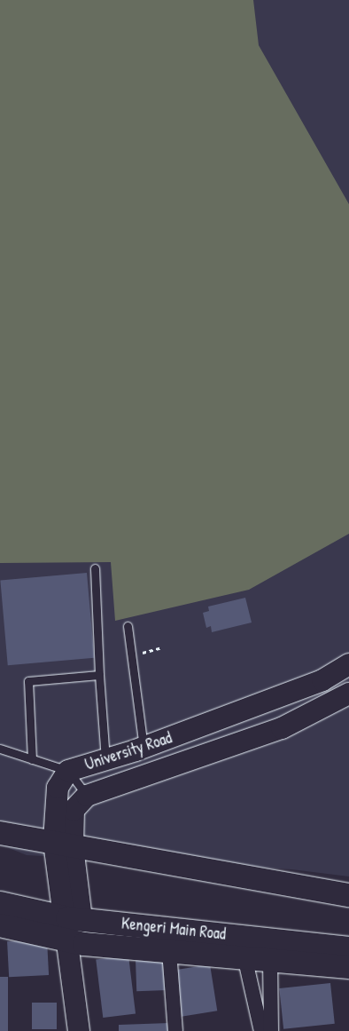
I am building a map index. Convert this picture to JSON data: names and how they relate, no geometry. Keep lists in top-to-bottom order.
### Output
{
  "streets": {
    "main road": ["University Road", "Kengeri Main Road"]
  },
  "crossings": [
    ["University Road", "Kengeri Main Road"]
  ]
}
